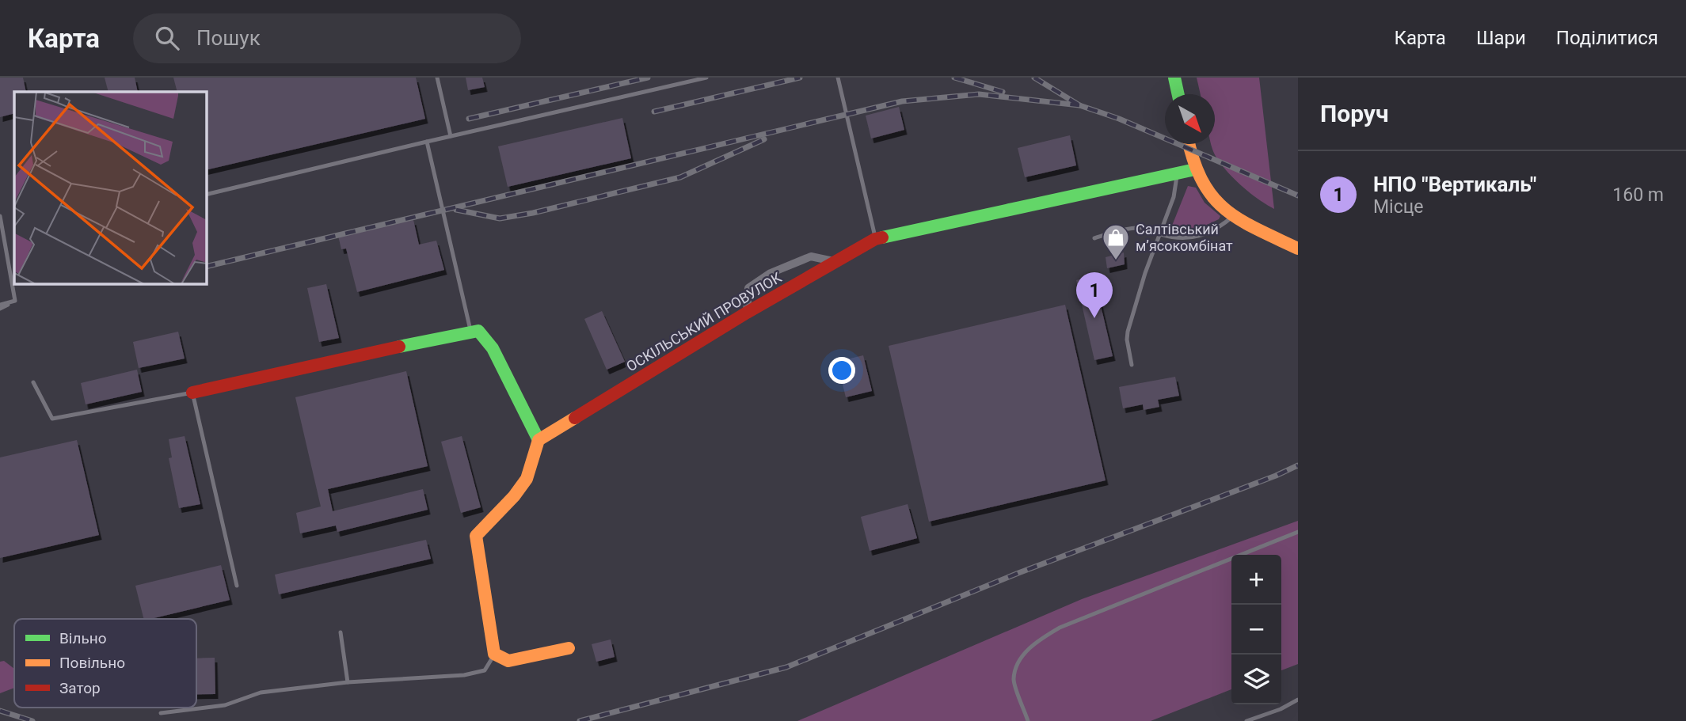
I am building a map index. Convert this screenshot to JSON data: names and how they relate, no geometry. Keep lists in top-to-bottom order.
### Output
{
  "streets": {
    "street": ["ОСКІЛЬСЬКИЙ ПРОВУЛОК"]
  },
  "places": {
    "shop": ["Салтівський мʼясокомбінат"]
  },
  "legend": ["Вільно", "Повільно", "Затор"],
  "north": "bottom right",
  "page": {
    "header": "Карта",
    "search": "Пошук",
    "nav": ["Карта", "Шари", "Поділитися"],
    "heading": "Поруч",
    "list": [
      {
        "mark": "1",
        "name": "НПО \"Вертикаль\"",
        "note": "Місце",
        "value": "160 m"
      }
    ],
    "pins": "1",
    "map_buttons": ["+", "−"]
  }
}
